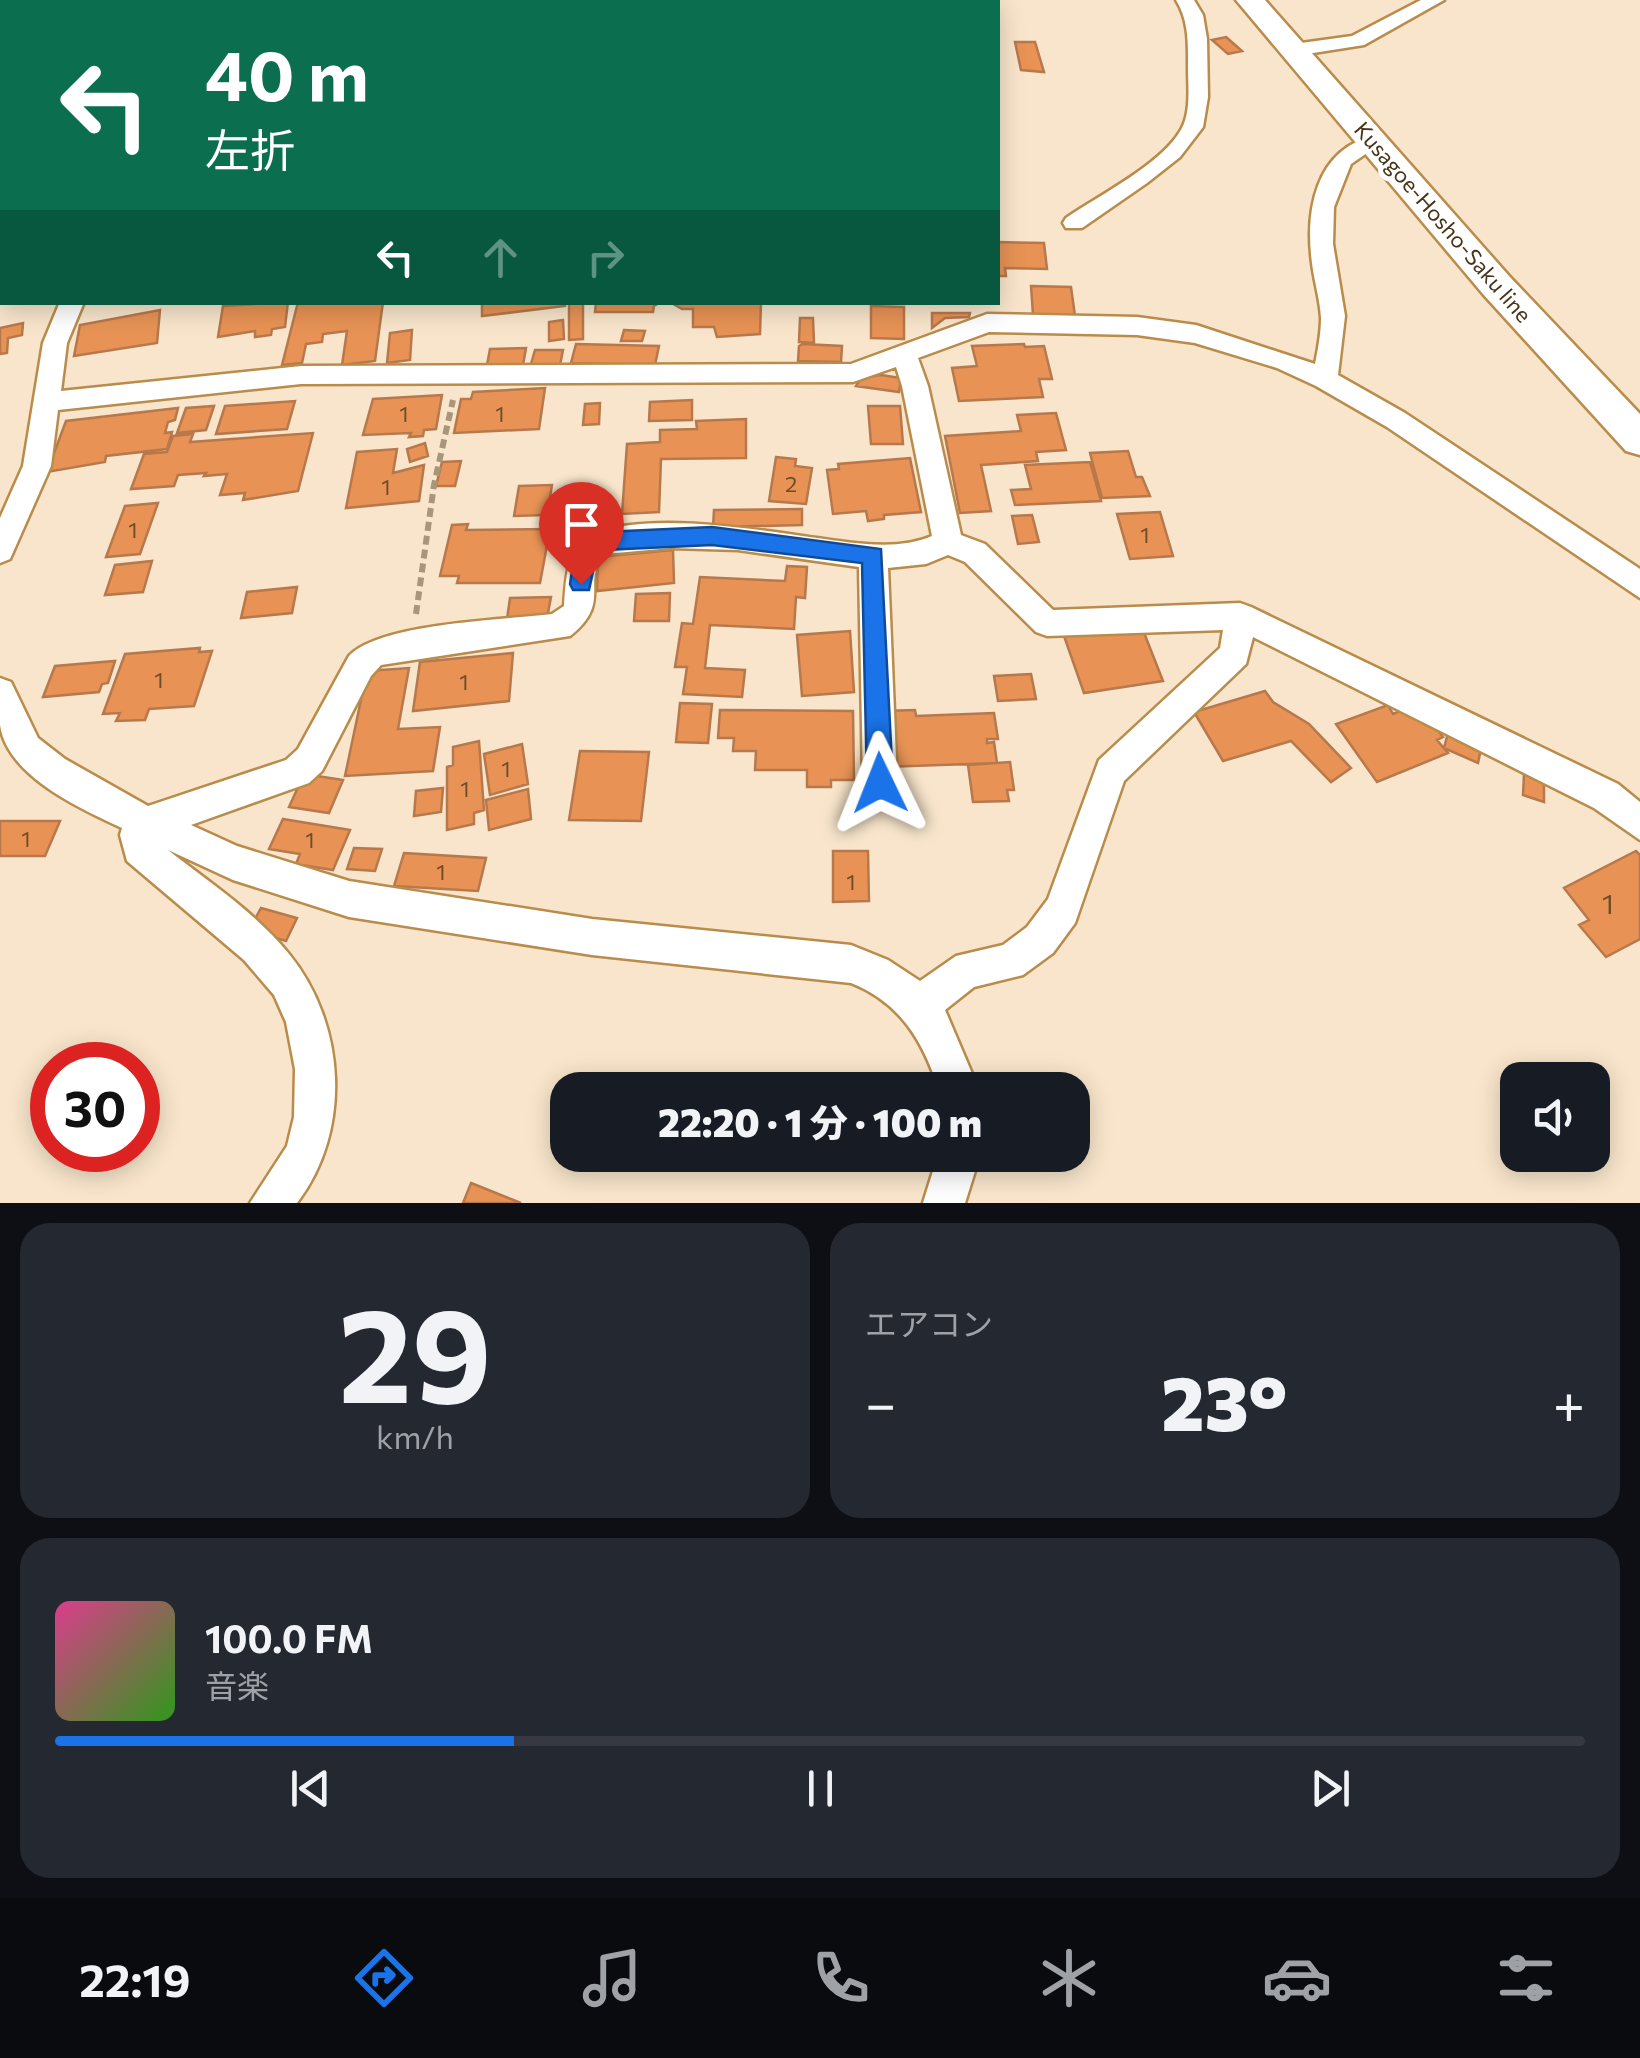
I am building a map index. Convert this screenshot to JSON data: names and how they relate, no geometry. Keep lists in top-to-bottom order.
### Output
{
  "streets": {
    "main road": ["Kusagoe-Hosho-Saku line"]
  },
  "house_numbers": [
    "1",
    "1",
    "2",
    "1",
    "1",
    "1",
    "1",
    "1",
    "1",
    "1",
    "1",
    "1",
    "1",
    "1",
    "1"
  ],
  "page": {
    "turn": ["40 m", "左折"],
    "limit": "30",
    "trip": "22:20 · 1 分 · 100 m",
    "tile": [
      ["29", "km/h"],
      "エアコン"
    ],
    "heat": ["−", "23°", "+"],
    "song": ["100.0 FM", "音楽"],
    "tabs": "22:19"
  }
}
